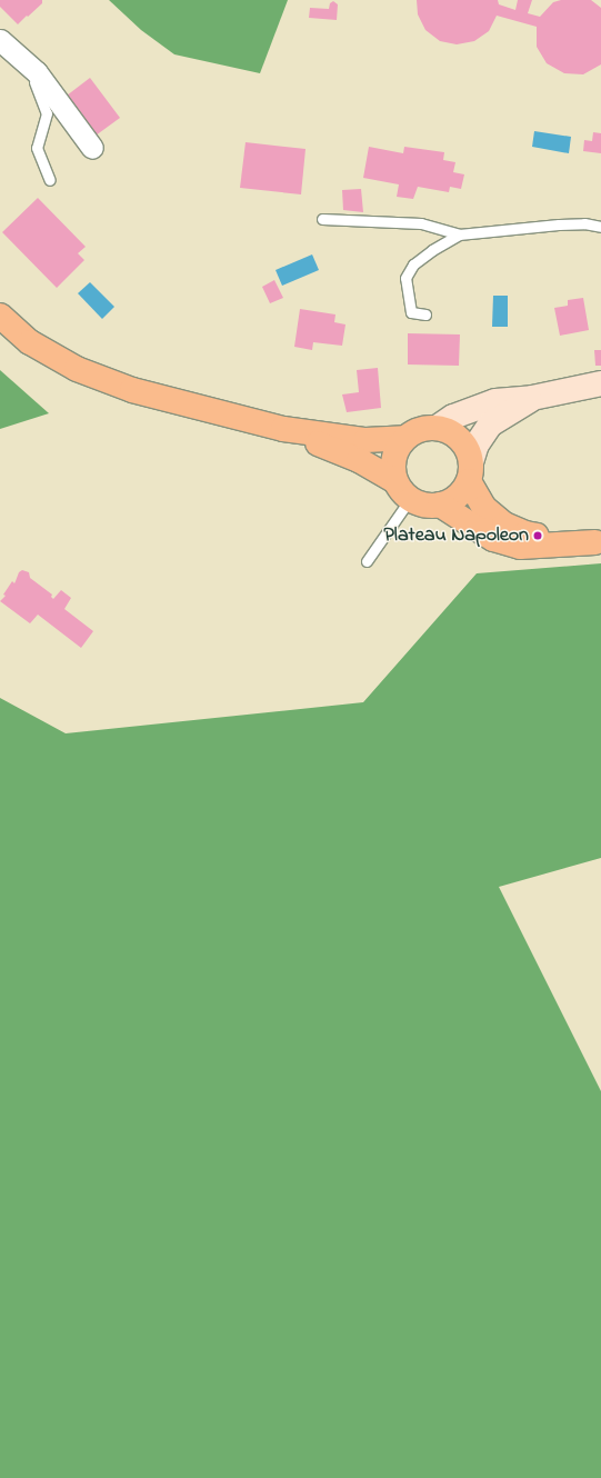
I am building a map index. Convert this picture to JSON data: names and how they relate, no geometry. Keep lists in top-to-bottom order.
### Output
{
  "places": ["Plateau Napoleon"]
}
